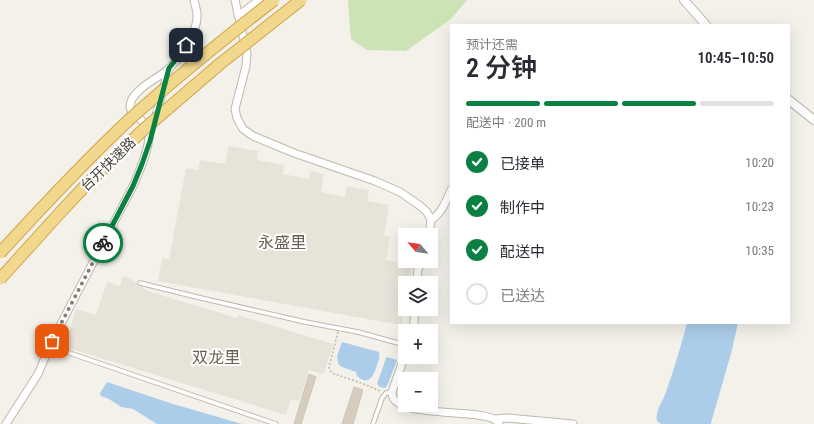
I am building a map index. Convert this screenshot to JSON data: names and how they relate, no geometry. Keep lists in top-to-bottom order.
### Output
{
  "streets": {
    "highway": ["台开快速路"]
  },
  "districts": ["永盛里", "双龙里"],
  "north": "top left",
  "page": {
    "heading": ["2 分钟", "预计还需", "10:45–10:50"],
    "bar": "配送中 · 200 m",
    "list": [
      ["已接单", "10:20"],
      ["制作中", "10:23"],
      ["配送中", "10:35"],
      "已送达"
    ],
    "map_buttons": ["+", "−"]
  }
}
